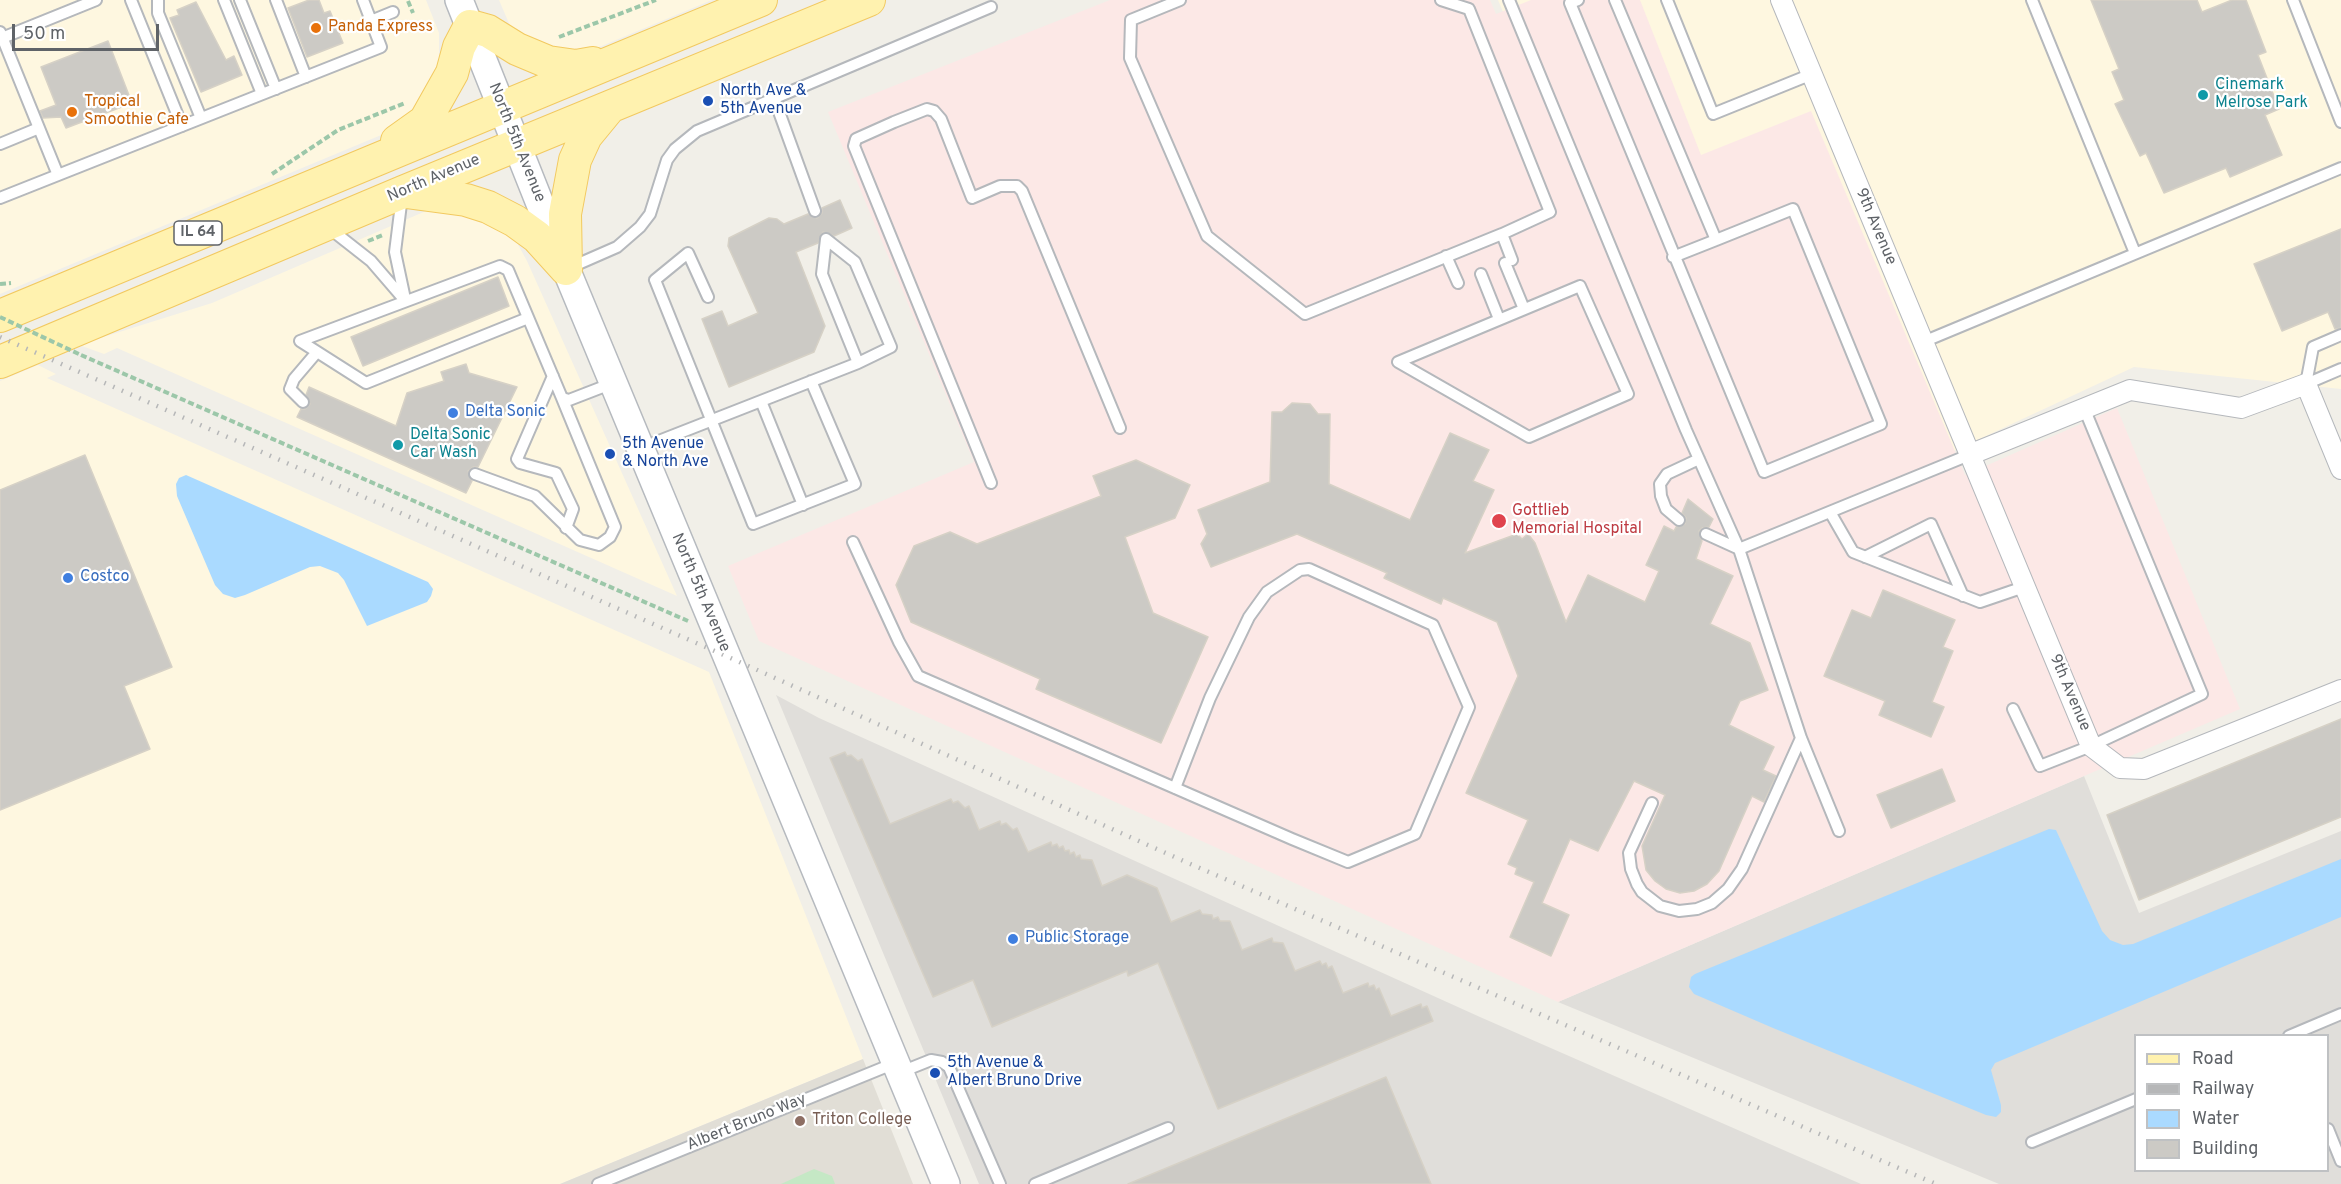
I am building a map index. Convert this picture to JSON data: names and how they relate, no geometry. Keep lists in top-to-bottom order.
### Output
{
  "streets": {
    "main road": ["North Avenue", "IL 64"],
    "street": ["North 5th Avenue", "9th Avenue"],
    "lane": ["Albert Bruno Way"]
  },
  "crossings": [
    ["North 5th Avenue", "North Avenue"],
    ["North 5th Avenue", "IL 64"],
    ["North 5th Avenue", "Albert Bruno Way"]
  ],
  "places": [
    "Panda Express",
    "Cinemark Melrose Park",
    "North Ave & 5th Avenue",
    "Tropical Smoothie Cafe",
    "Delta Sonic",
    "Delta Sonic Car Wash",
    "5th Avenue & North Ave",
    "Gottlieb Memorial Hospital",
    "Costco",
    "Public Storage",
    "5th Avenue & Albert Bruno Drive",
    "Triton College"
  ],
  "legend": [
    "Road",
    "Railway",
    "Water",
    "Building"
  ],
  "scale_bar": "50 m"
}
